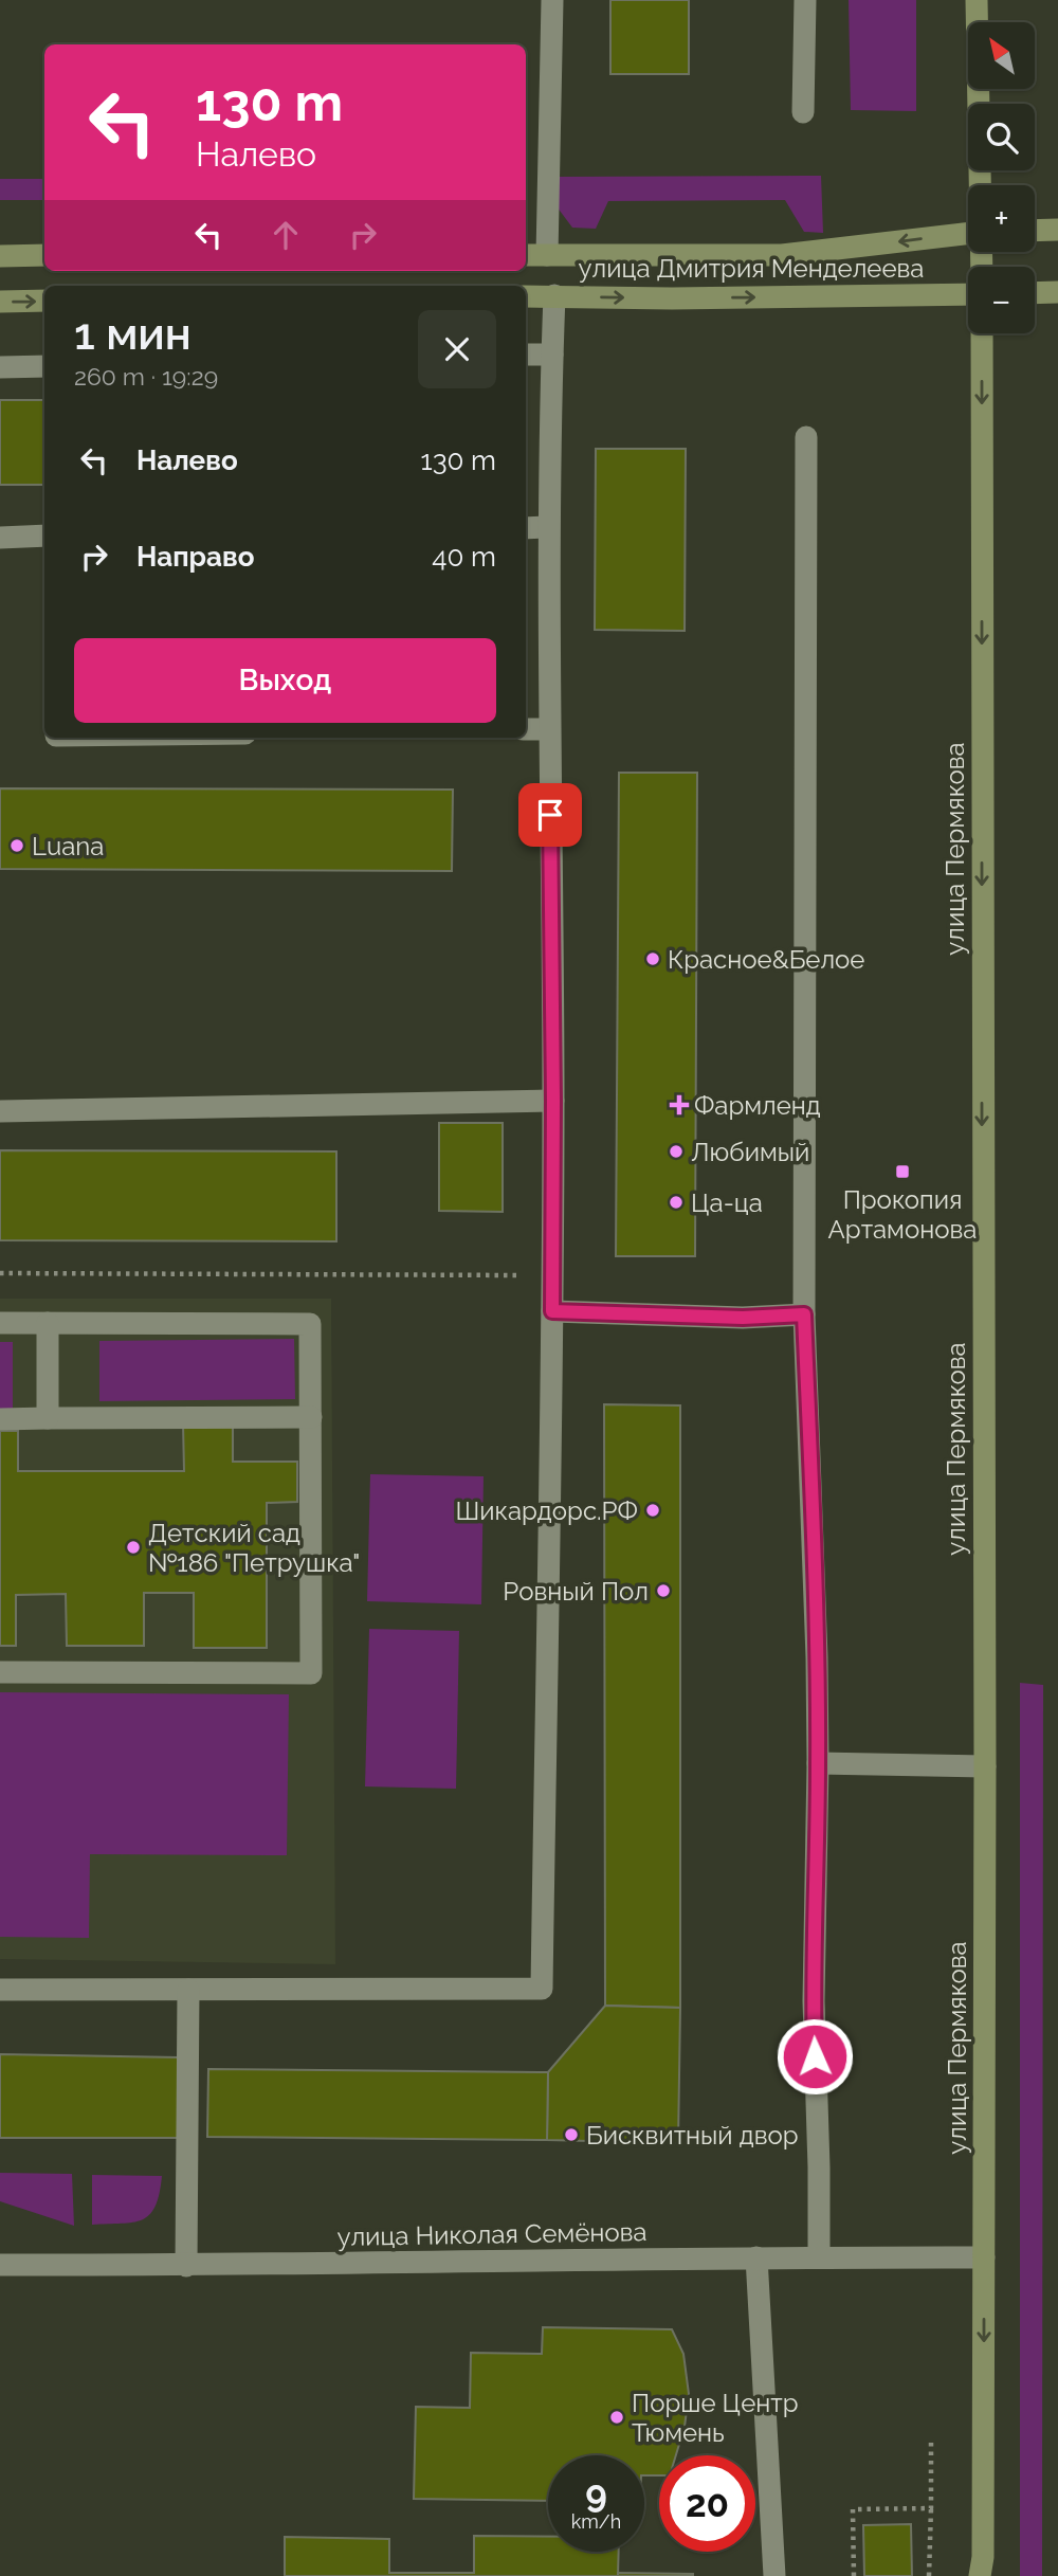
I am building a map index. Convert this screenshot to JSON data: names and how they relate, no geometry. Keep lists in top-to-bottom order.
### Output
{
  "streets": {
    "main road": ["улица Дмитрия Менделеева", "улица Пермякова"],
    "street": ["улица Николая Семёнова"]
  },
  "crossings": [
    ["улица Пермякова", "улица Николая Семёнова"]
  ],
  "one_way": ["улица Пермякова"],
  "places": {
    "other": [
      "Luana",
      "Красное&Белое",
      "Любимый",
      "Ца-ца",
      "Шикардорс.РФ",
      "Детский сад №186 \"Петрушка\"",
      "Ровный Пол",
      "Бисквитный двор",
      "Порше Центр Тюмень"
    ],
    "health": ["Фармленд"],
    "transit": ["Прокопия Артамонова"]
  },
  "north": "top left",
  "page": {
    "map_buttons": ["+", "−"],
    "turn": ["130 m", "Налево"],
    "heading": ["1 мин", "260 m · 19:29"],
    "list": [
      {
        "name": "Налево",
        "value": "130 m"
      },
      {
        "name": "Направо",
        "value": "40 m"
      }
    ],
    "buttons": "Выход",
    "speed": "9 km/h",
    "limit": "20"
  }
}
